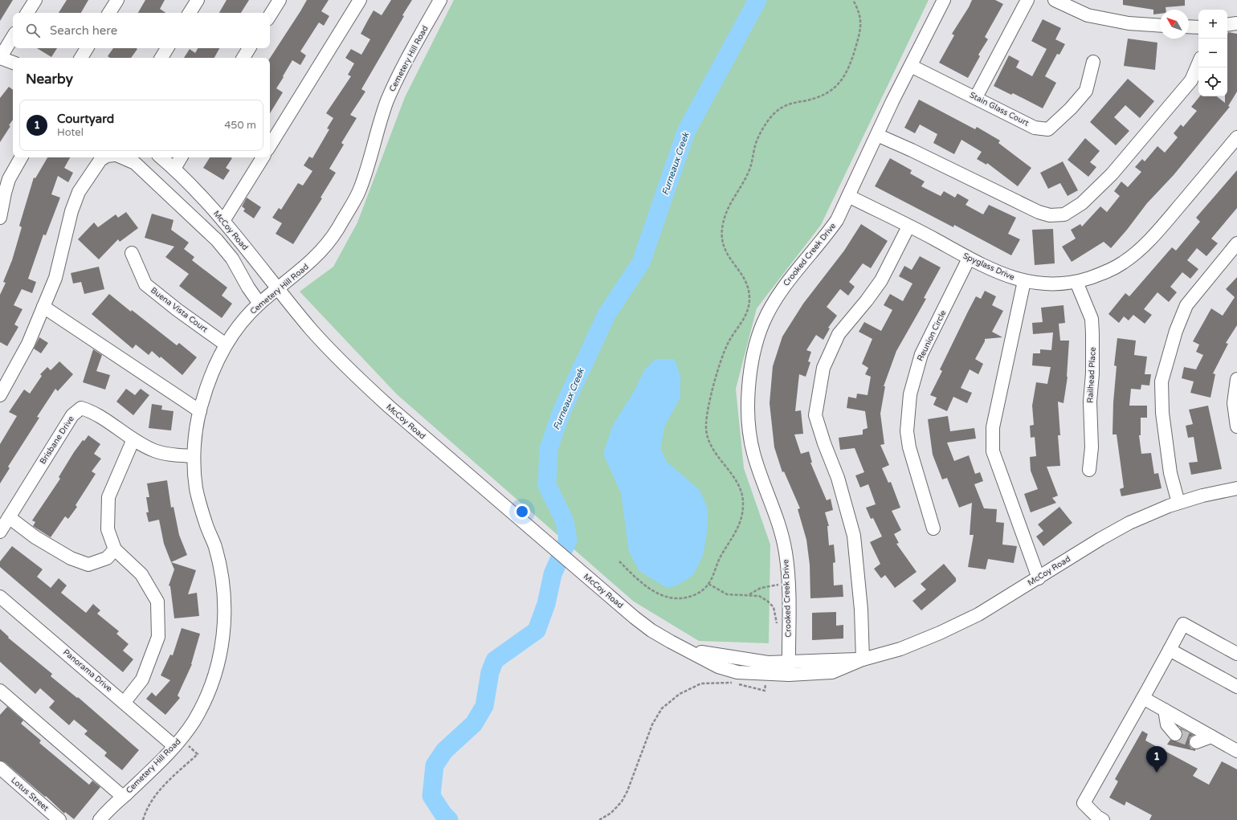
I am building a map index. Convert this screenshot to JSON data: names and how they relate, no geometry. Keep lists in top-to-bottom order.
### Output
{
  "streets": {
    "street": [
      "Cemetery Hill Road",
      "Stain Glass Court",
      "McCoy Road",
      "Crooked Creek Drive",
      "Spyglass Drive",
      "Buena Vista Court",
      "Reunion Circle",
      "Railhead Place",
      "Brisbane Drive",
      "Panorama Drive",
      "Lotus Street"
    ]
  },
  "crossings": [
    ["Cemetery Hill Road", "McCoy Road"],
    ["Cemetery Hill Road", "Buena Vista Court"],
    ["Cemetery Hill Road", "Brisbane Drive"],
    ["Cemetery Hill Road", "Panorama Drive"],
    ["Stain Glass Court", "Crooked Creek Drive"],
    ["McCoy Road", "Crooked Creek Drive"],
    ["Crooked Creek Drive", "Spyglass Drive"],
    ["Spyglass Drive", "Reunion Circle"],
    ["Spyglass Drive", "Railhead Place"]
  ],
  "water": ["Furneaux Creek"],
  "north": "top left",
  "page": {
    "map_buttons": ["+", "−"],
    "search": "Search here",
    "heading": "Nearby",
    "list": [
      {
        "mark": "1",
        "name": "Courtyard",
        "note": "Hotel",
        "value": "450 m"
      }
    ],
    "pins": "1"
  }
}
